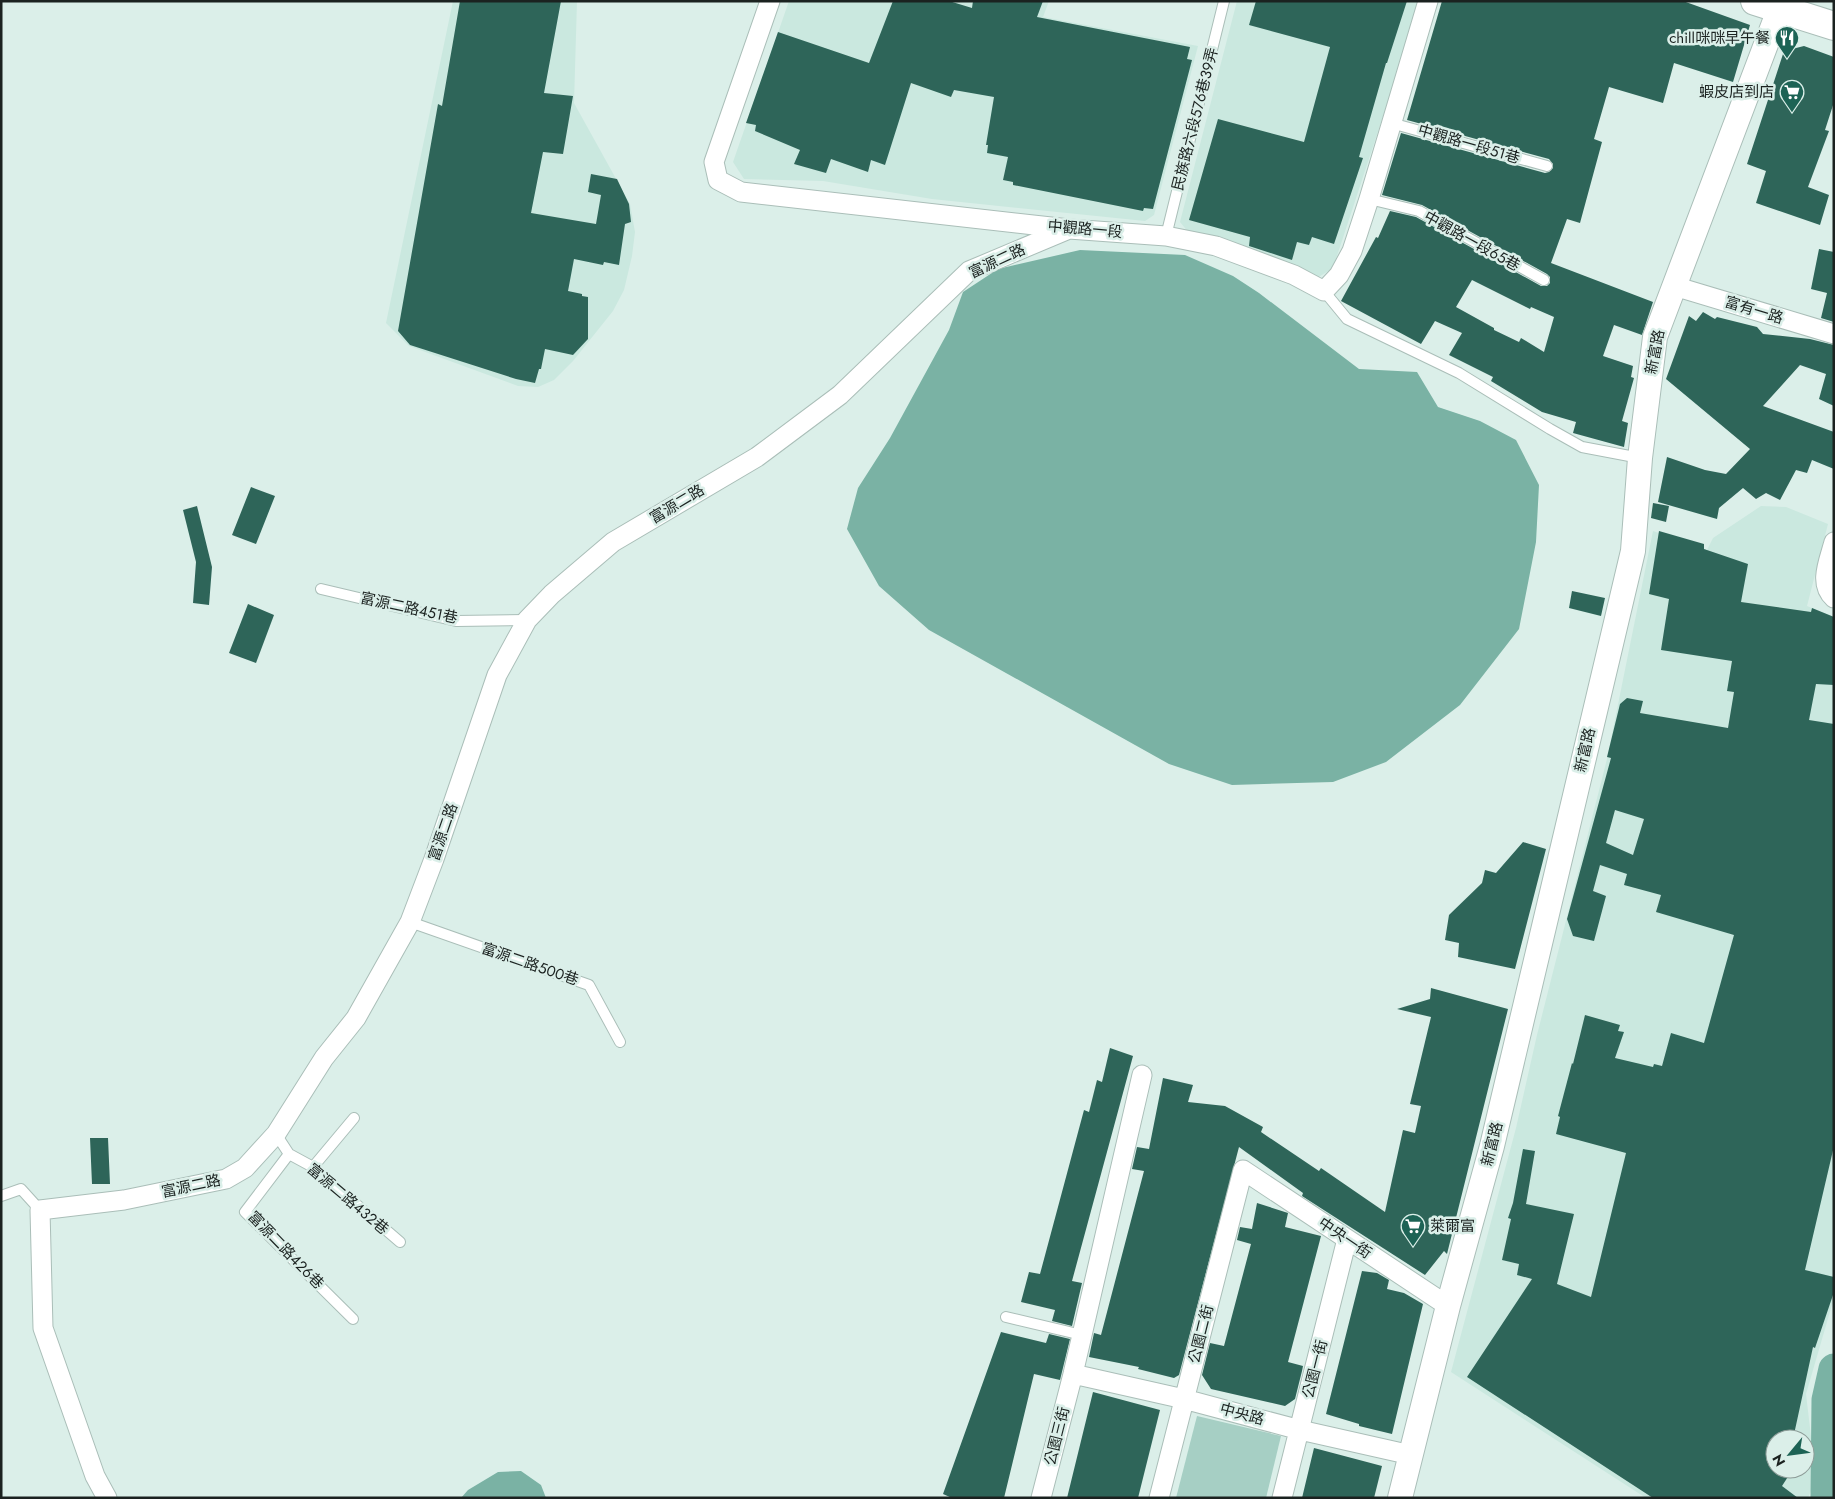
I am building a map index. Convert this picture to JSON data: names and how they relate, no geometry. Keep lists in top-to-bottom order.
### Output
{
  "streets": {
    "street": [
      "中觀路一段",
      "富源二路",
      "富有一路",
      "新富路",
      "中央一街",
      "公園二街",
      "公園一街",
      "中央路",
      "公園三街"
    ],
    "lane": [
      "民族路六段576巷39弄",
      "中觀路一段51巷",
      "中觀路一段65巷",
      "富源二路451巷",
      "富源二路500巷",
      "富源二路432巷",
      "富源二路426巷"
    ]
  },
  "crossings": [
    ["民族路六段576巷39弄", "中觀路一段"],
    ["中觀路一段", "富源二路"],
    ["富源二路", "富源二路451巷"],
    ["富源二路", "富源二路500巷"],
    ["富有一路", "新富路"],
    ["新富路", "中央一街"],
    ["新富路", "中央路"],
    ["富源二路432巷", "富源二路426巷"],
    ["中央一街", "公園二街"],
    ["中央一街", "公園一街"],
    ["公園二街", "中央路"],
    ["公園一街", "中央路"],
    ["中央路", "公園三街"]
  ],
  "places": {
    "restaurant": ["chill咪咪早午餐"],
    "supermarket": ["蝦皮店到店", "萊爾富"]
  },
  "north": "bottom left"
}
